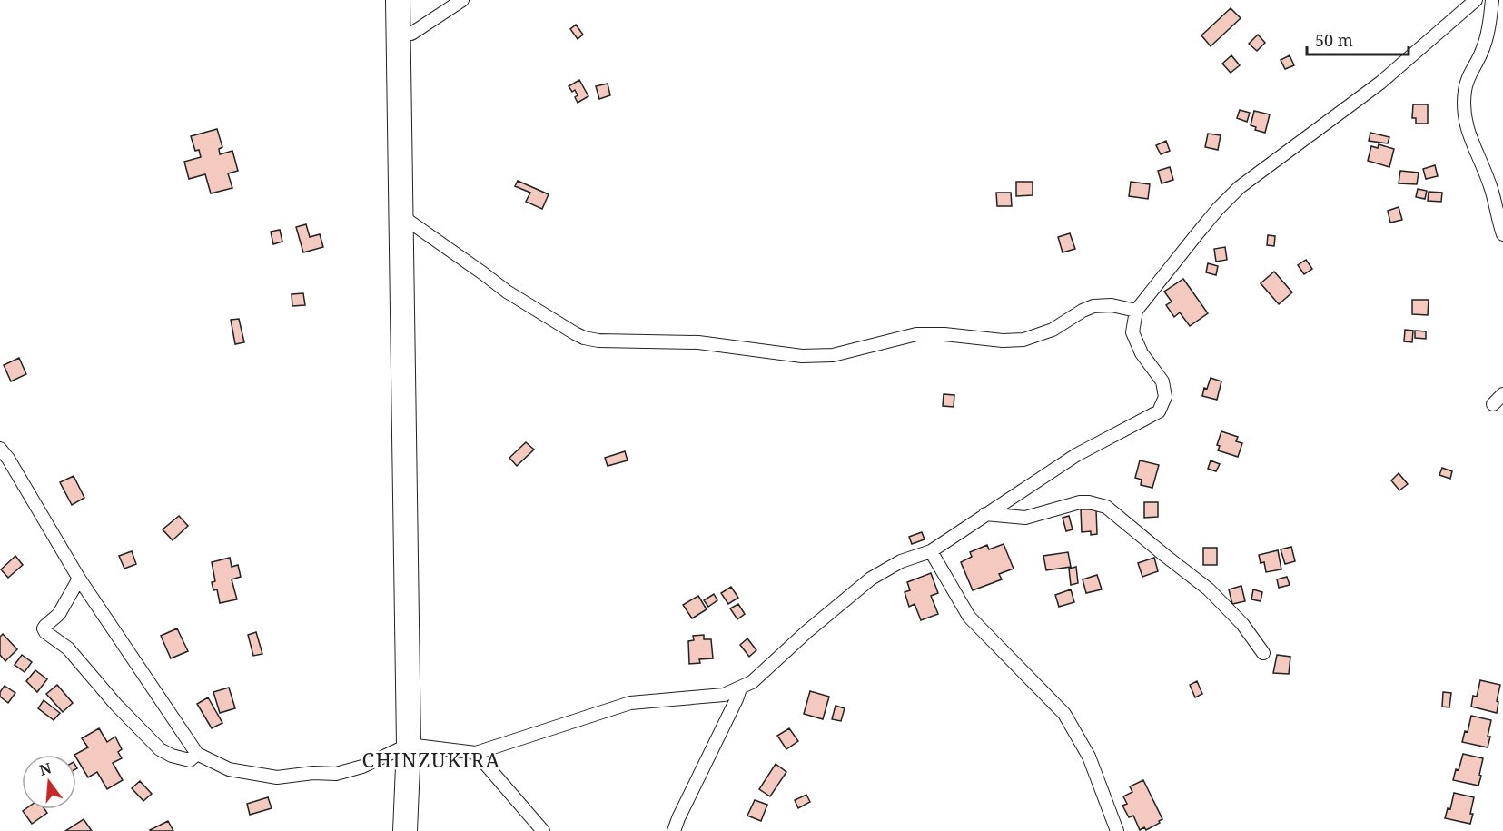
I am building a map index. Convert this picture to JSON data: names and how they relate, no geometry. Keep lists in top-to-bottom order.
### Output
{
  "districts": ["CHINZUKIRA"],
  "scale_bar": "50 m",
  "north": "top"
}
